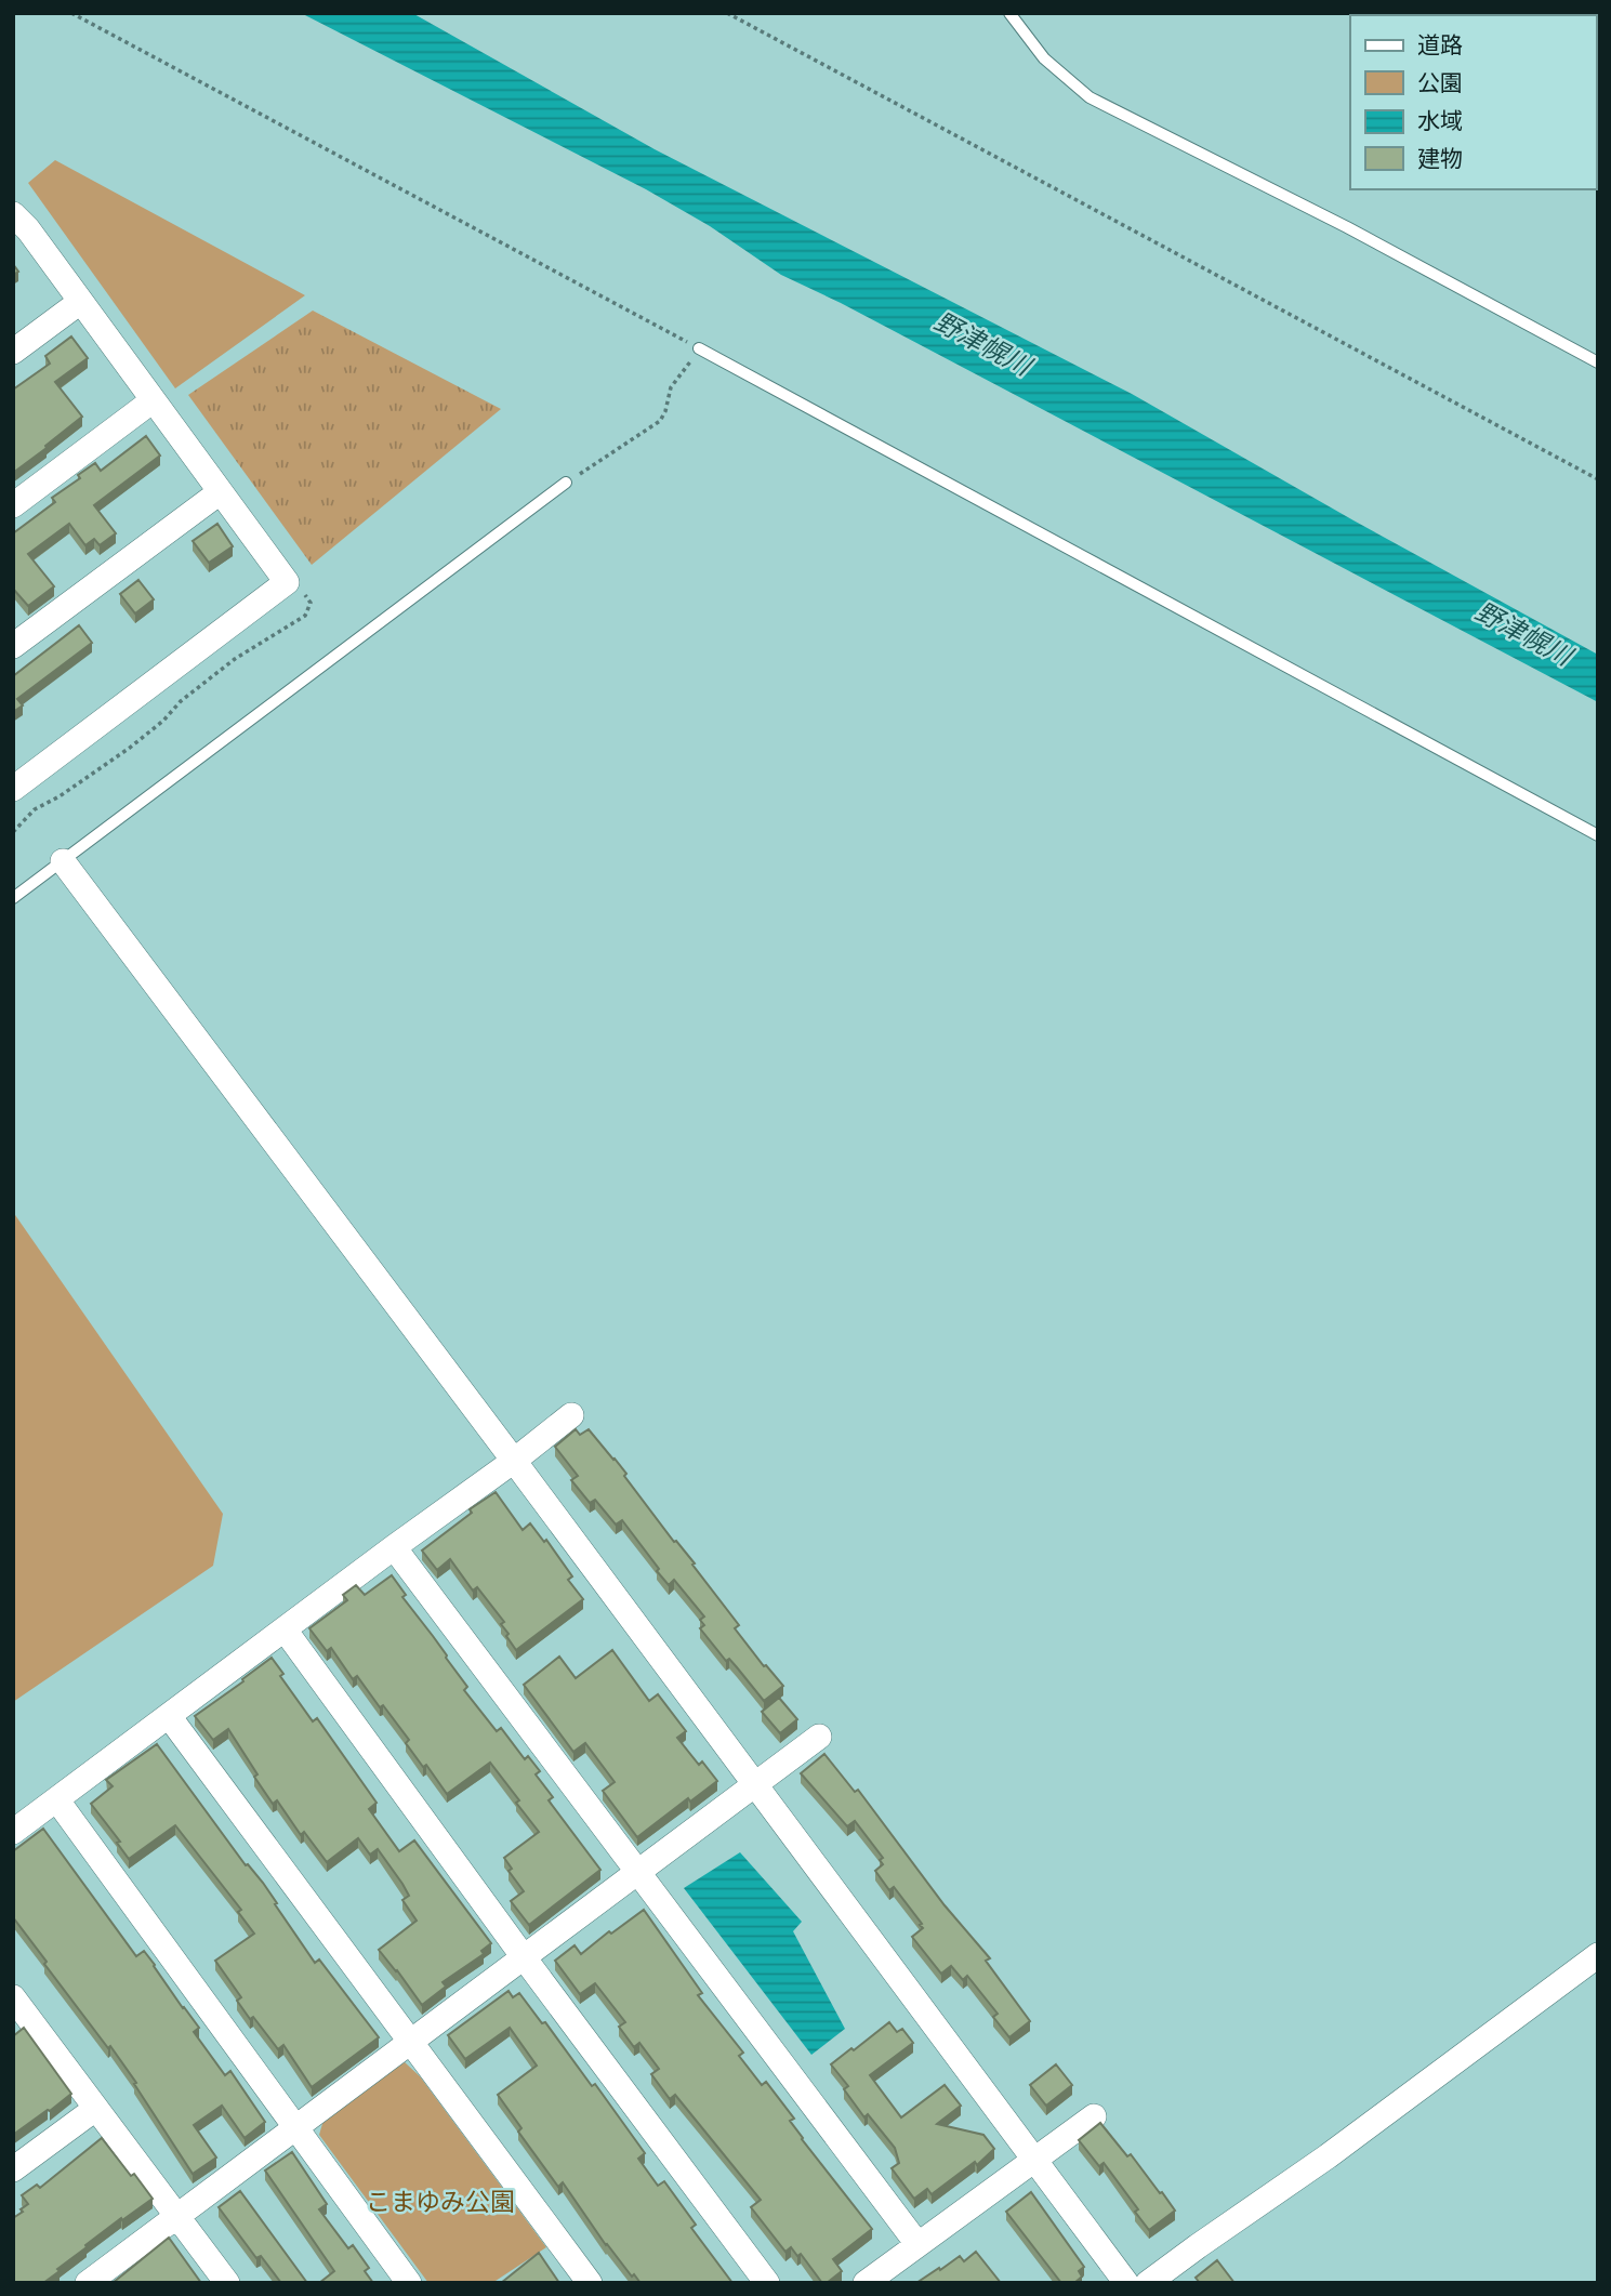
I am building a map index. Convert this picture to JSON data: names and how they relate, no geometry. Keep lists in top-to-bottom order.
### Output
{
  "water": ["野津幌川"],
  "parks": ["こまゆみ公園"],
  "legend": [
    "道路",
    "公園",
    "水域",
    "建物"
  ]
}
